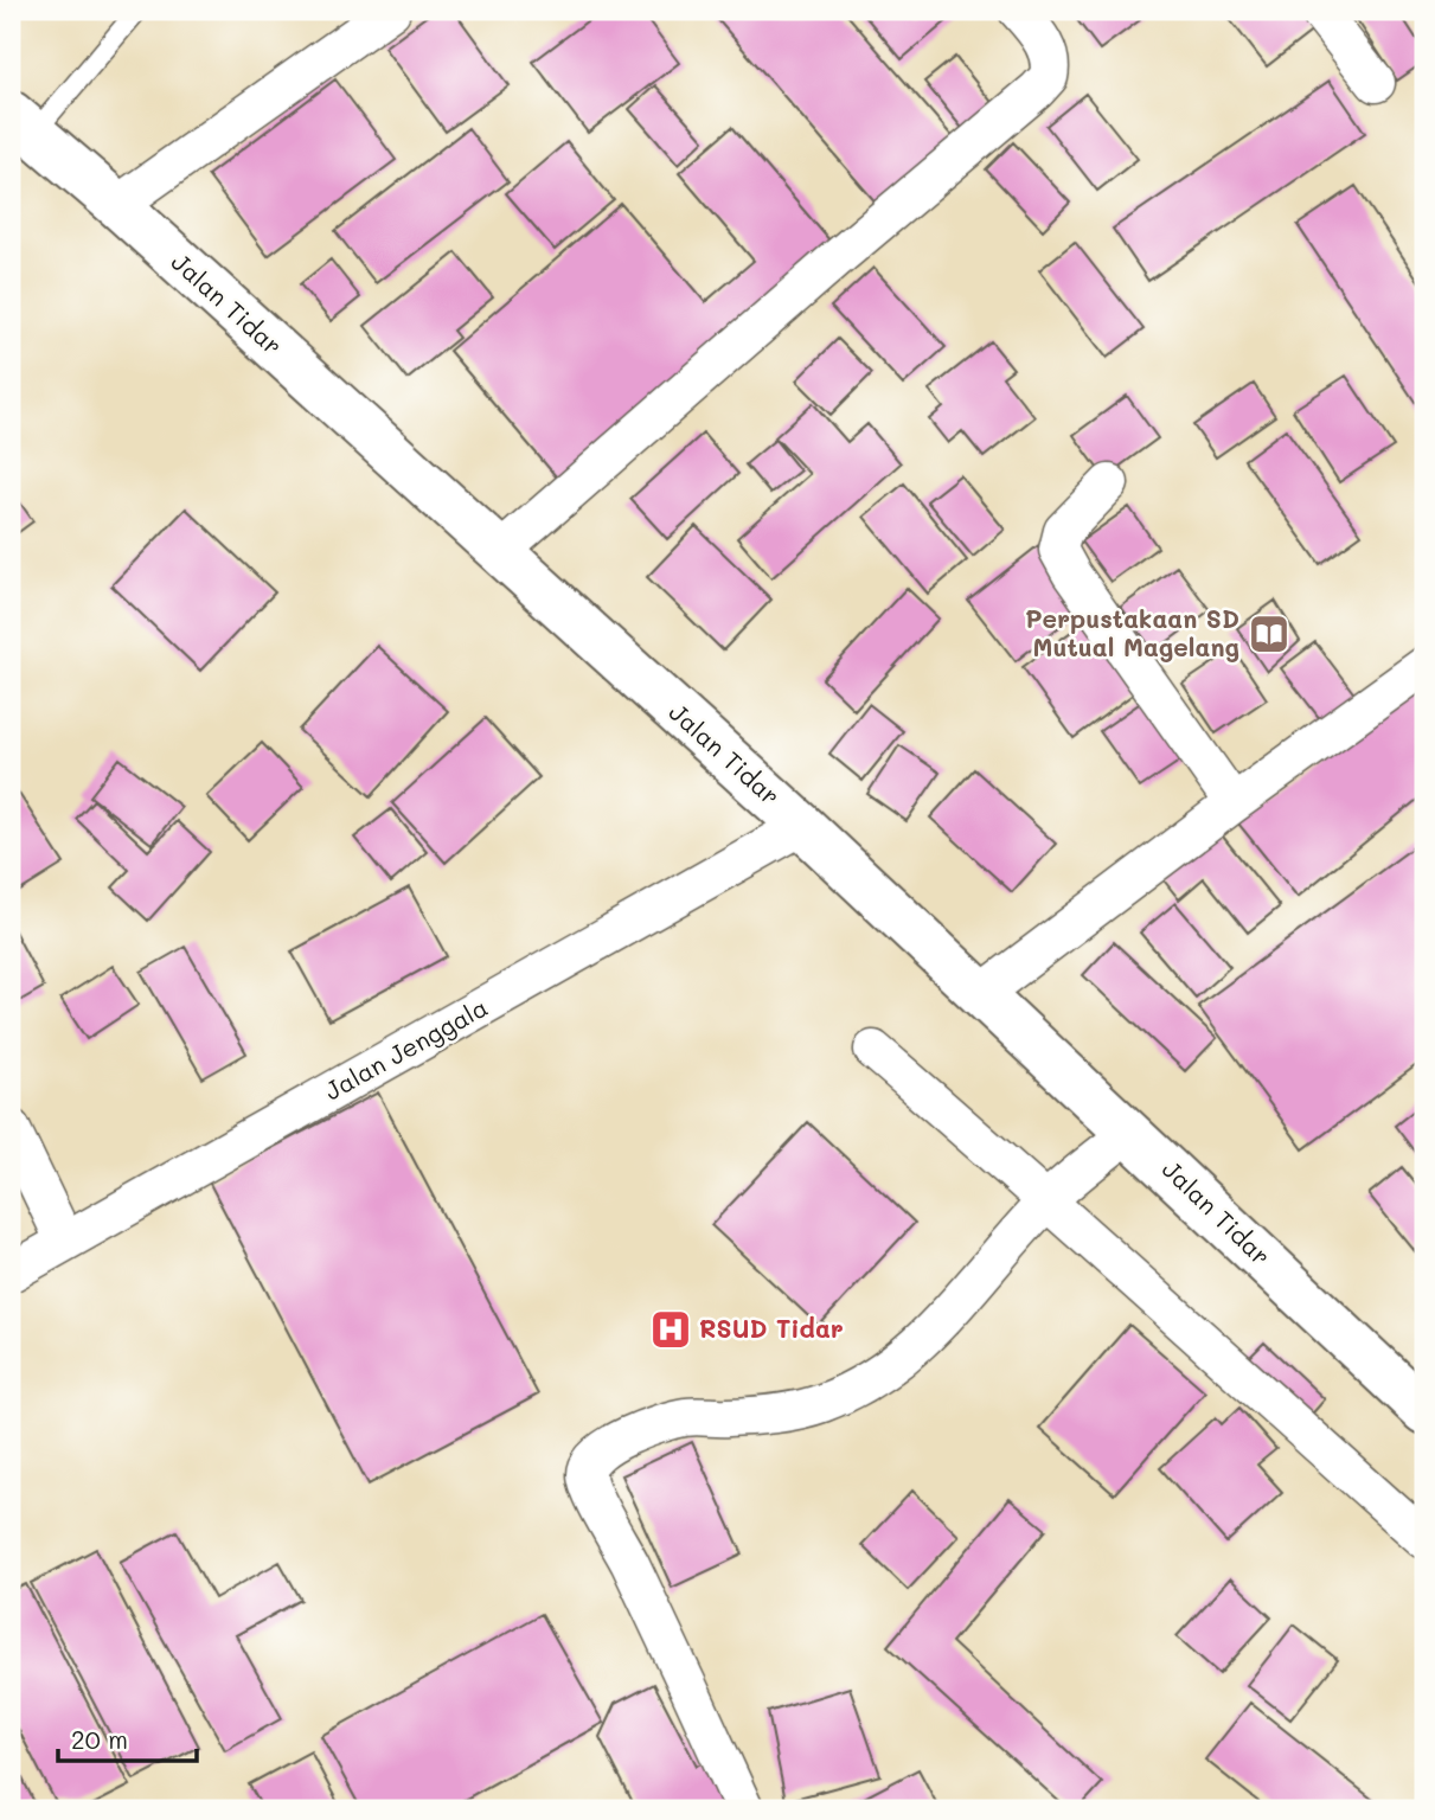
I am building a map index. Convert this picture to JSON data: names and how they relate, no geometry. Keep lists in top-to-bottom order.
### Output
{
  "streets": {
    "main road": ["Jalan Tidar"],
    "street": ["Jalan Jenggala"]
  },
  "crossings": [
    ["Jalan Tidar", "Jalan Jenggala"]
  ],
  "places": {
    "library": ["Perpustakaan SD Mutual Magelang"],
    "hospital": ["RSUD Tidar"]
  },
  "scale_bar": "20 m"
}
